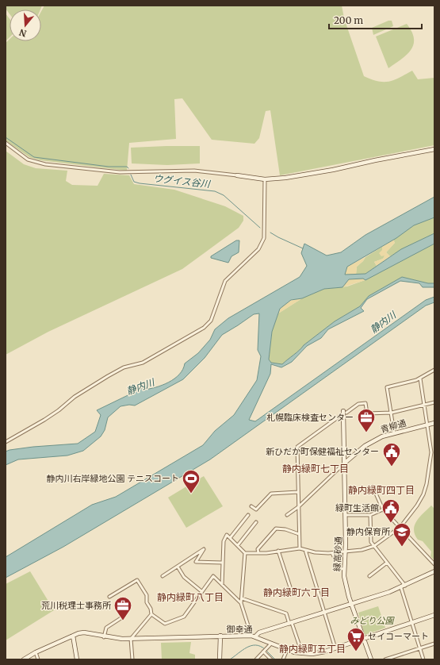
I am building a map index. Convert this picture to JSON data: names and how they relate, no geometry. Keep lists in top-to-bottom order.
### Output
{
  "streets": {
    "street": ["青柳通", "緑高砂通", "御幸通"]
  },
  "crossings": [
    ["青柳通", "緑高砂通"],
    ["緑高砂通", "御幸通"]
  ],
  "districts": [
    "静内緑町七丁目",
    "静内緑町四丁目",
    "静内緑町六丁目",
    "静内緑町八丁目",
    "静内緑町五丁目"
  ],
  "water": ["ウグイス谷川", "静内川"],
  "parks": ["みどり公園"],
  "places": {
    "office": ["札幌臨床検査センター", "荒川税理士事務所"],
    "public building": ["新ひだか町保健福祉センター", "緑町生活館"],
    "sports": ["静内川右岸緑地公園 テニスコート"],
    "school or university": ["静内保育所"],
    "supermarket": ["セイコーマート"]
  },
  "scale_bar": "200 m",
  "north": "bottom"
}
